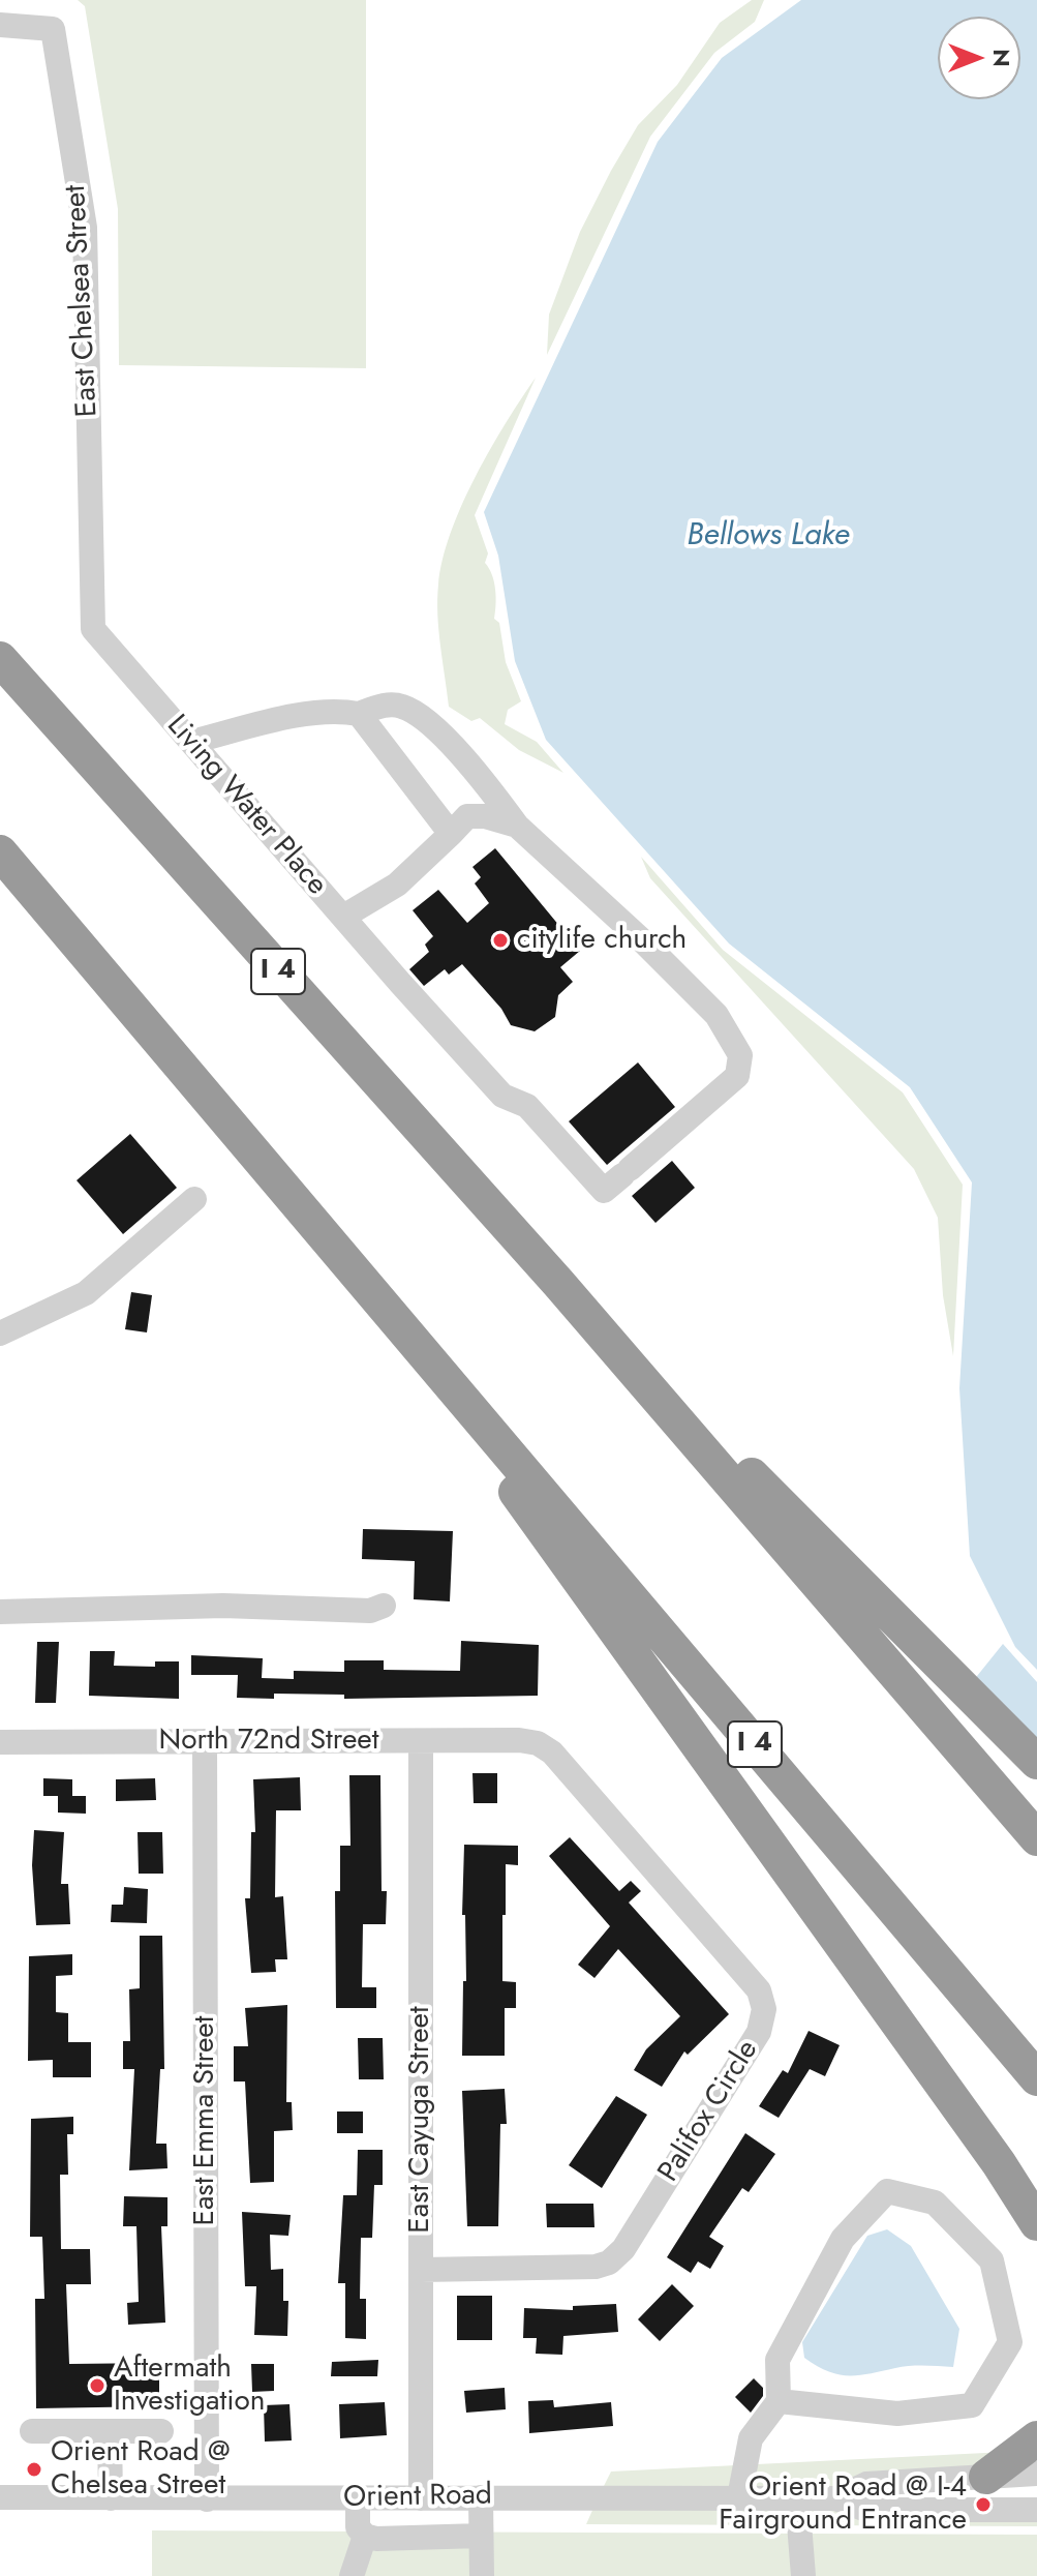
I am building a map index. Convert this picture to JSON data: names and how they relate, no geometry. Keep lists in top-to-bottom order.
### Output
{
  "streets": {
    "highway": ["I 4"],
    "street": [
      "East Chelsea Street",
      "Living Water Place",
      "North 72nd Street",
      "Palifox Circle",
      "East Cayuga Street",
      "East Emma Street",
      "Orient Road"
    ]
  },
  "crossings": [
    ["East Chelsea Street", "Living Water Place"],
    ["North 72nd Street", "Palifox Circle"],
    ["North 72nd Street", "East Cayuga Street"],
    ["North 72nd Street", "East Emma Street"],
    ["Palifox Circle", "East Cayuga Street"],
    ["East Cayuga Street", "Orient Road"],
    ["East Emma Street", "Orient Road"]
  ],
  "water": ["Bellows Lake"],
  "places": [
    "citylife church",
    "Aftermath Investigation",
    "Orient Road @ Chelsea Street",
    "Orient Road @ I-4 Fairground Entrance"
  ],
  "north": "right"
}
